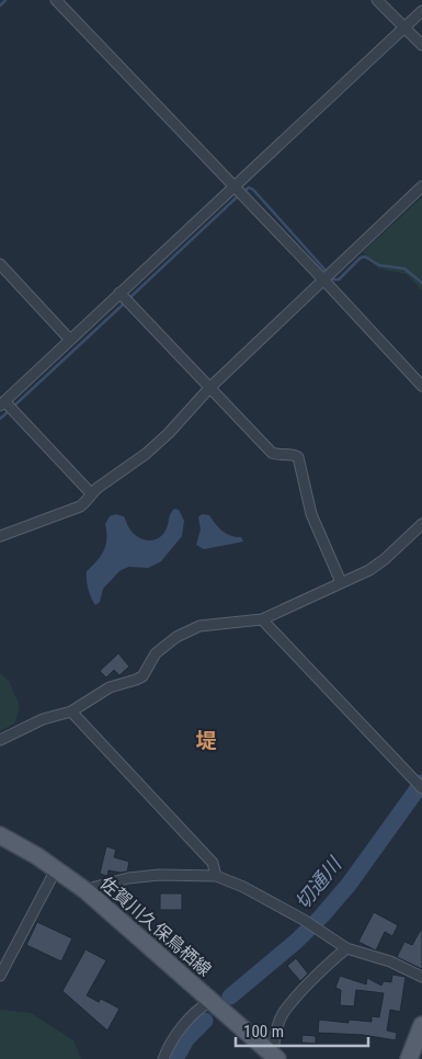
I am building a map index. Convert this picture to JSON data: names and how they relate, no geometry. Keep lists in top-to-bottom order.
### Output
{
  "streets": {
    "main road": ["佐賀川久保鳥栖線"]
  },
  "districts": ["堤"],
  "water": ["切通川"],
  "scale_bar": "100 m"
}
